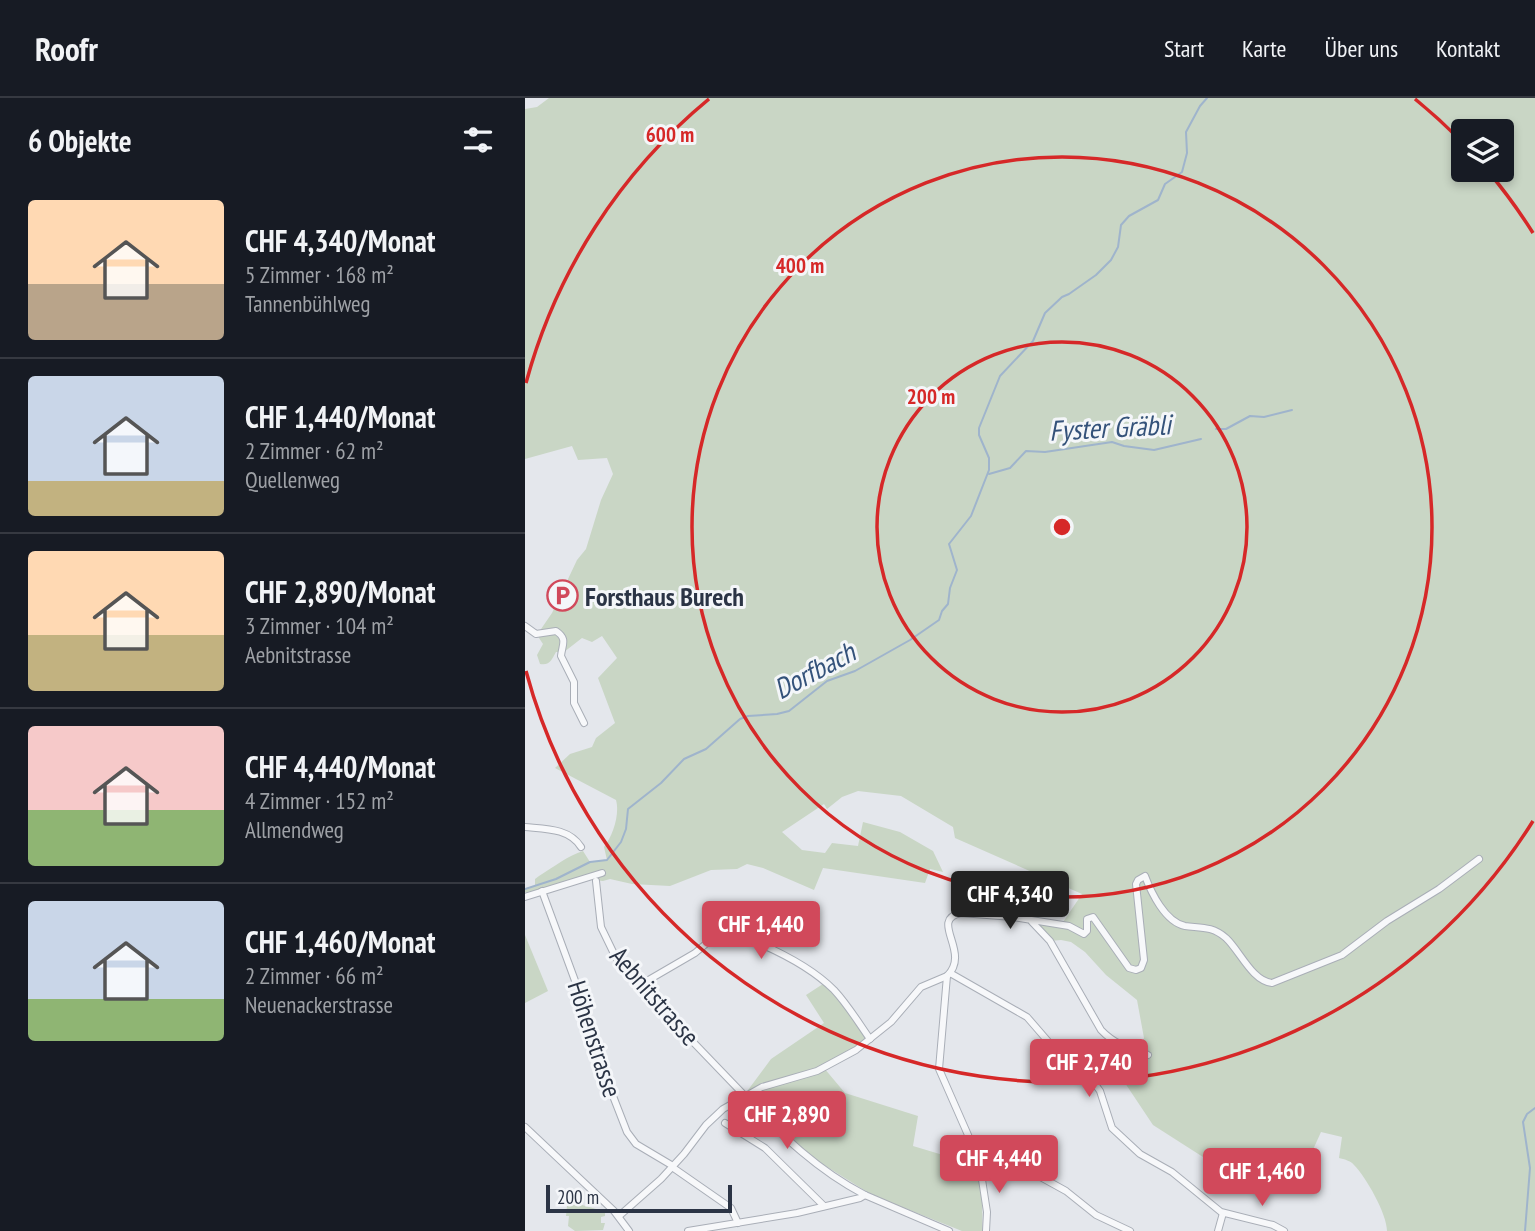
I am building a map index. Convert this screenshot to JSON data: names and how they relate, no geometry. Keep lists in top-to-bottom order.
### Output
{
  "streets": {
    "street": ["Aebnitstrasse", "Höhenstrasse"]
  },
  "water": ["Fyster Gräbli", "Dorfbach"],
  "places": {
    "parking": ["Forsthaus Burech"]
  },
  "scale_bar": "200 m",
  "page": {
    "header": "Roofr",
    "nav": [
      "Start",
      "Karte",
      "Über uns",
      "Kontakt"
    ],
    "heading": "6 Objekte",
    "list": [
      {
        "name": "CHF 4,340/Monat",
        "note": "5 Zimmer · 168 m² · Tannenbühlweg"
      },
      {
        "name": "CHF 1,440/Monat",
        "note": "2 Zimmer · 62 m² · Quellenweg"
      },
      {
        "name": "CHF 2,890/Monat",
        "note": "3 Zimmer · 104 m² · Aebnitstrasse"
      },
      {
        "name": "CHF 4,440/Monat",
        "note": "4 Zimmer · 152 m² · Allmendweg"
      },
      {
        "name": "CHF 1,460/Monat",
        "note": "2 Zimmer · 66 m² · Neuenackerstrasse"
      }
    ],
    "price": [
      "CHF 4,340",
      "CHF 1,440",
      "CHF 2,740",
      "CHF 2,890",
      "CHF 4,440",
      "CHF 1,460"
    ],
    "scale": "200 m"
  },
  "rings": ["600 m", "400 m", "200 m"]
}
